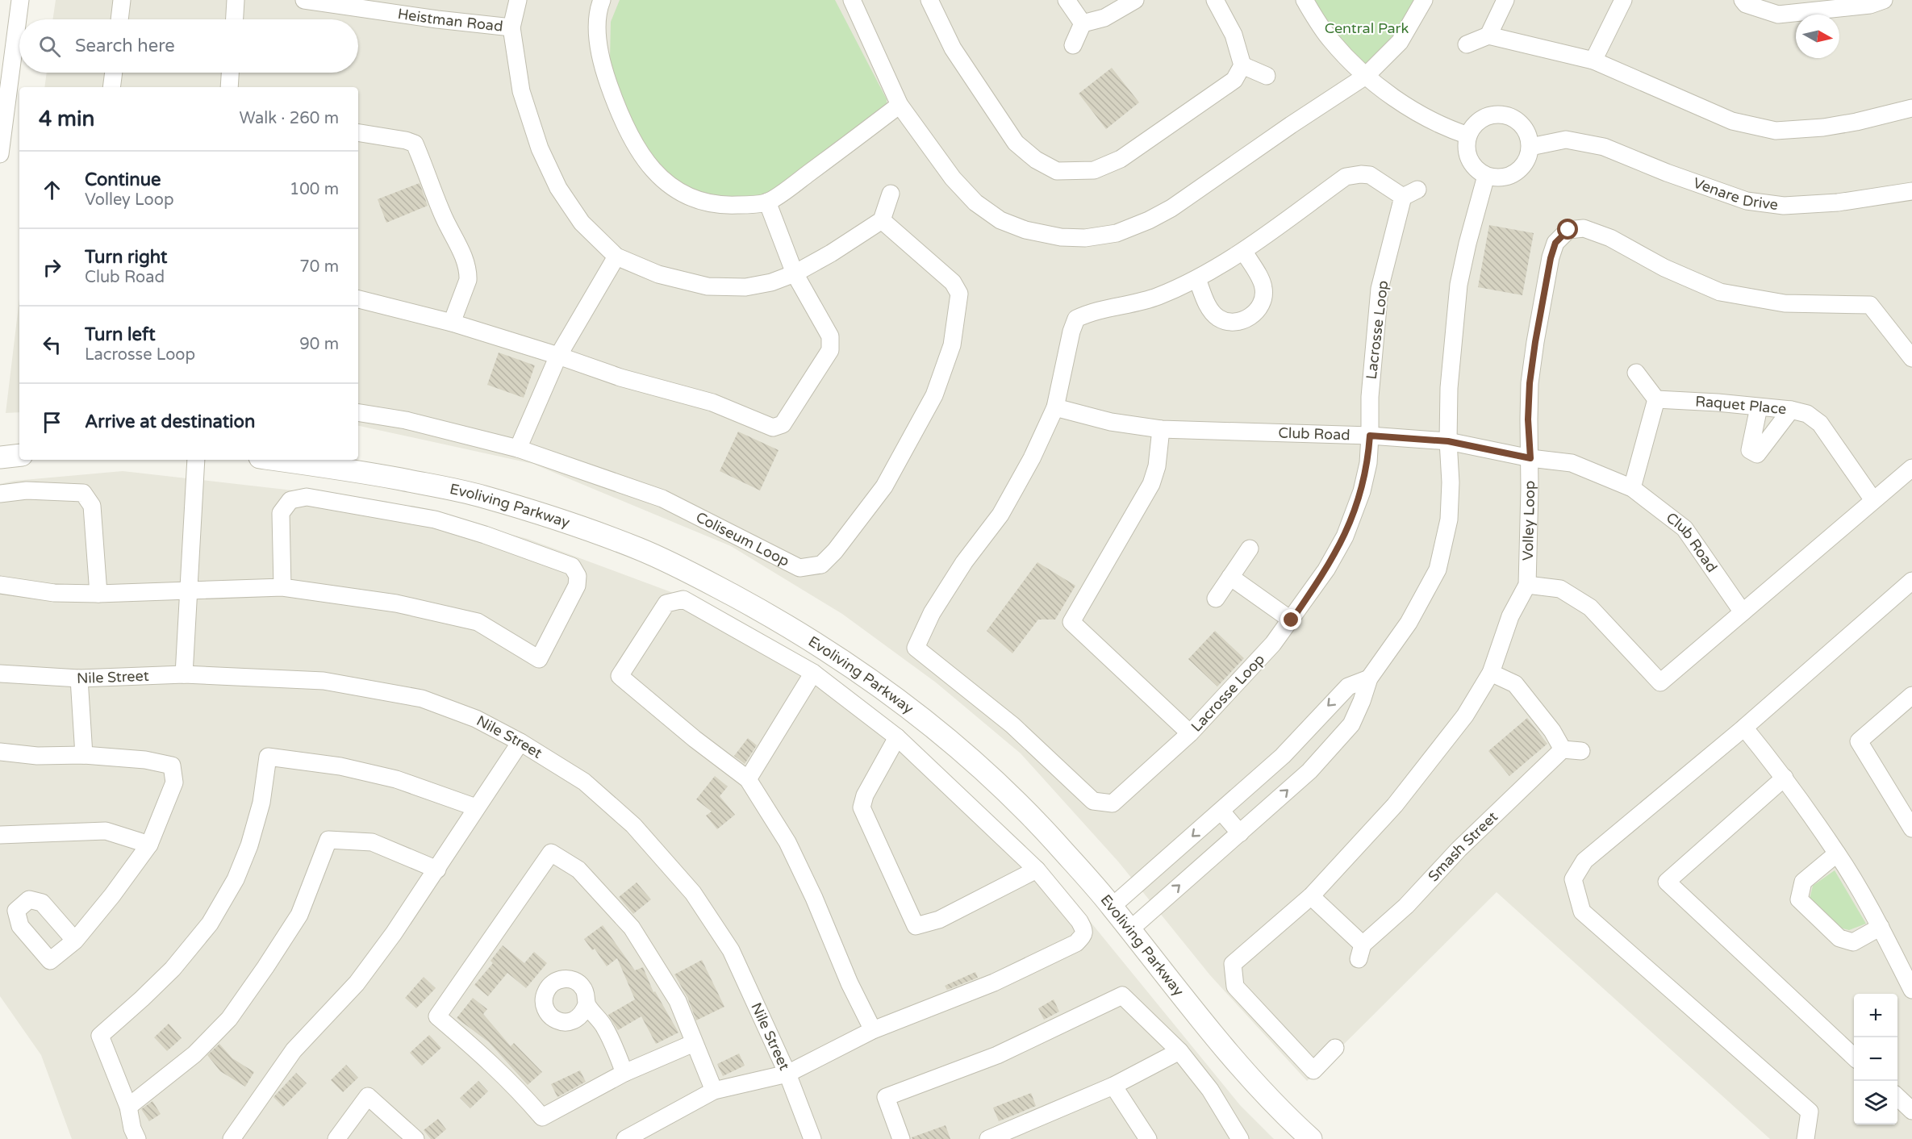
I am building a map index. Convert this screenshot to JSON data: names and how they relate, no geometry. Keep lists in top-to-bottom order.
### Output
{
  "streets": {
    "street": [
      "Heistman Road",
      "Venare Drive",
      "Lacrosse Loop",
      "Raquet Place",
      "Club Road",
      "Evoliving Parkway",
      "Volley Loop",
      "Coliseum Loop",
      "Nile Street",
      "Smash Street"
    ]
  },
  "crossings": [
    ["Lacrosse Loop", "Club Road"],
    ["Club Road", "Volley Loop"]
  ],
  "parks": ["Central Park"],
  "north": "right",
  "page": {
    "search": "Search here",
    "heading": ["4 min", "Walk · 260 m"],
    "list": [
      ["Continue", "Volley Loop", "100 m"],
      ["Turn right", "Club Road", "70 m"],
      ["Turn left", "Lacrosse Loop", "90 m"],
      "Arrive at destination"
    ],
    "map_buttons": ["+", "−"]
  }
}
